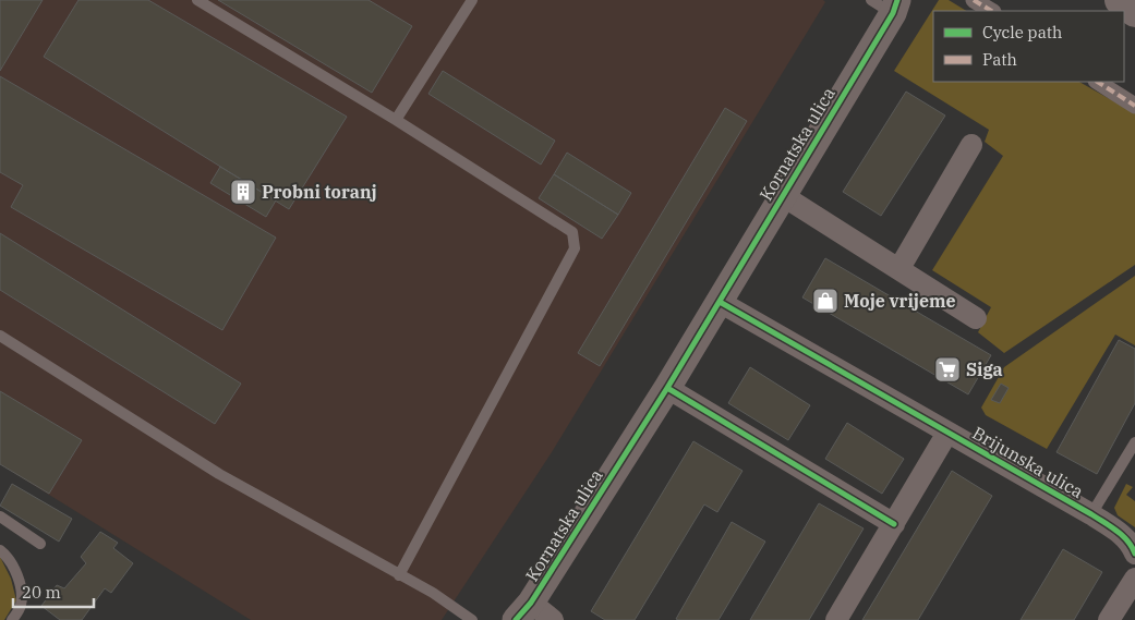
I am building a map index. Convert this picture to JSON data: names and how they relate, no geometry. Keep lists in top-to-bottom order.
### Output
{
  "streets": {
    "street": ["Kornatska ulica", "Brijunska ulica"]
  },
  "places": {
    "building": ["Probni toranj"],
    "shop": ["Moje vrijeme"],
    "supermarket": ["Siga"]
  },
  "legend": ["Cycle path", "Path"],
  "scale_bar": "20 m"
}
